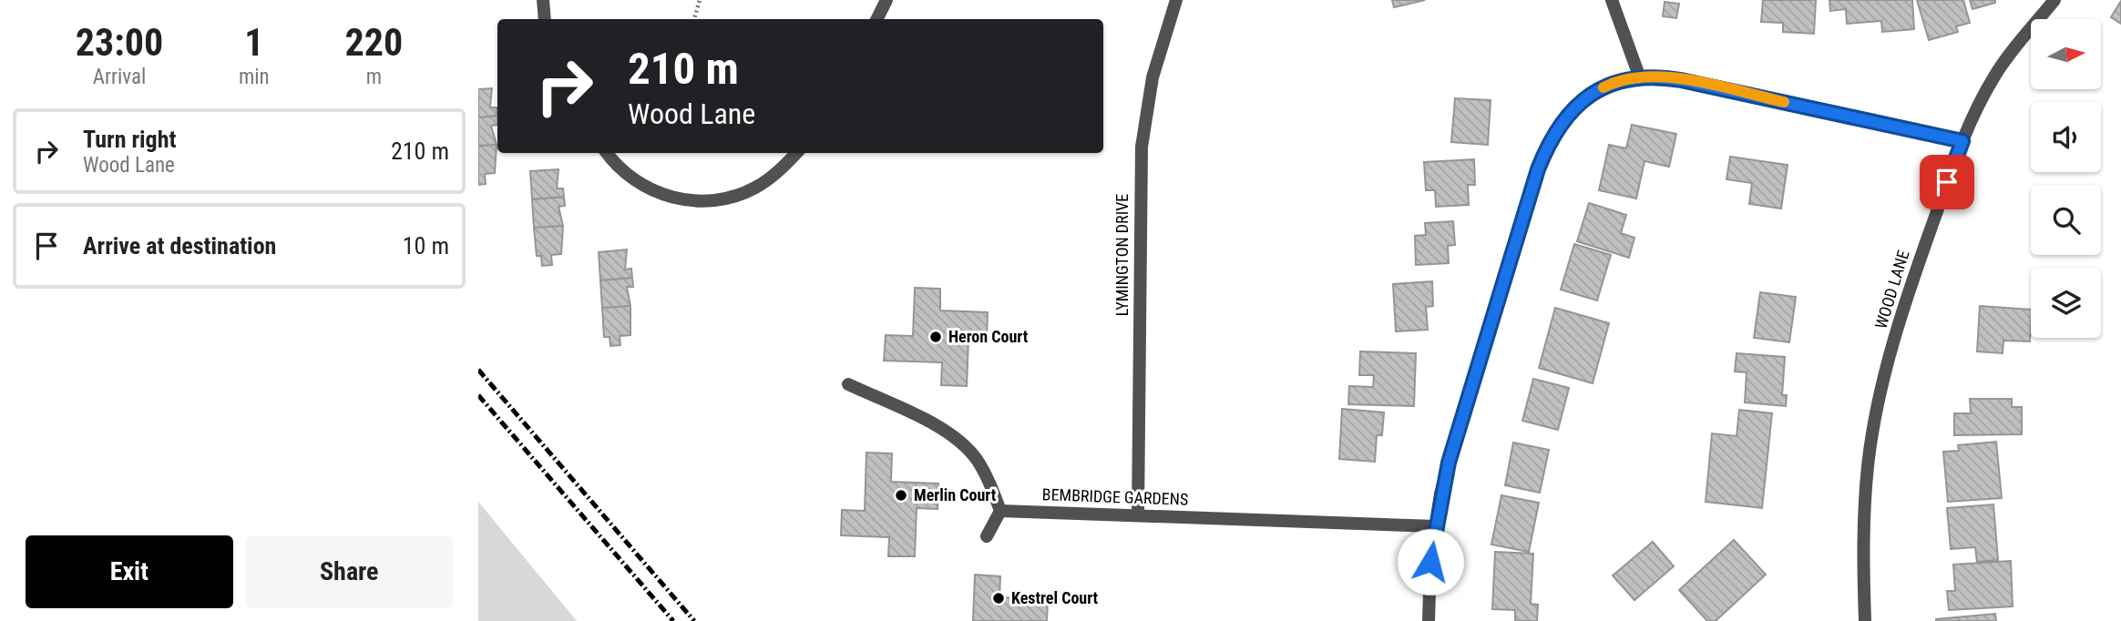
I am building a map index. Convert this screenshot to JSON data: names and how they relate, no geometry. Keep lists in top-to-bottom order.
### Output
{
  "streets": {
    "street": ["LYMINGTON DRIVE", "WOOD LANE", "BEMBRIDGE GARDENS"]
  },
  "crossings": [
    ["LYMINGTON DRIVE", "BEMBRIDGE GARDENS"]
  ],
  "places": ["Heron Court", "Merlin Court", "Kestrel Court"],
  "north": "right",
  "page": {
    "eta": [
      "23:00",
      "Arrival",
      "1",
      "min",
      "220",
      "m"
    ],
    "turn": ["210 m", "Wood Lane"],
    "list": [
      {
        "name": "Turn right",
        "note": "Wood Lane",
        "value": "210 m"
      },
      {
        "name": "Arrive at destination",
        "value": "10 m"
      }
    ],
    "buttons": ["Exit", "Share"]
  }
}
